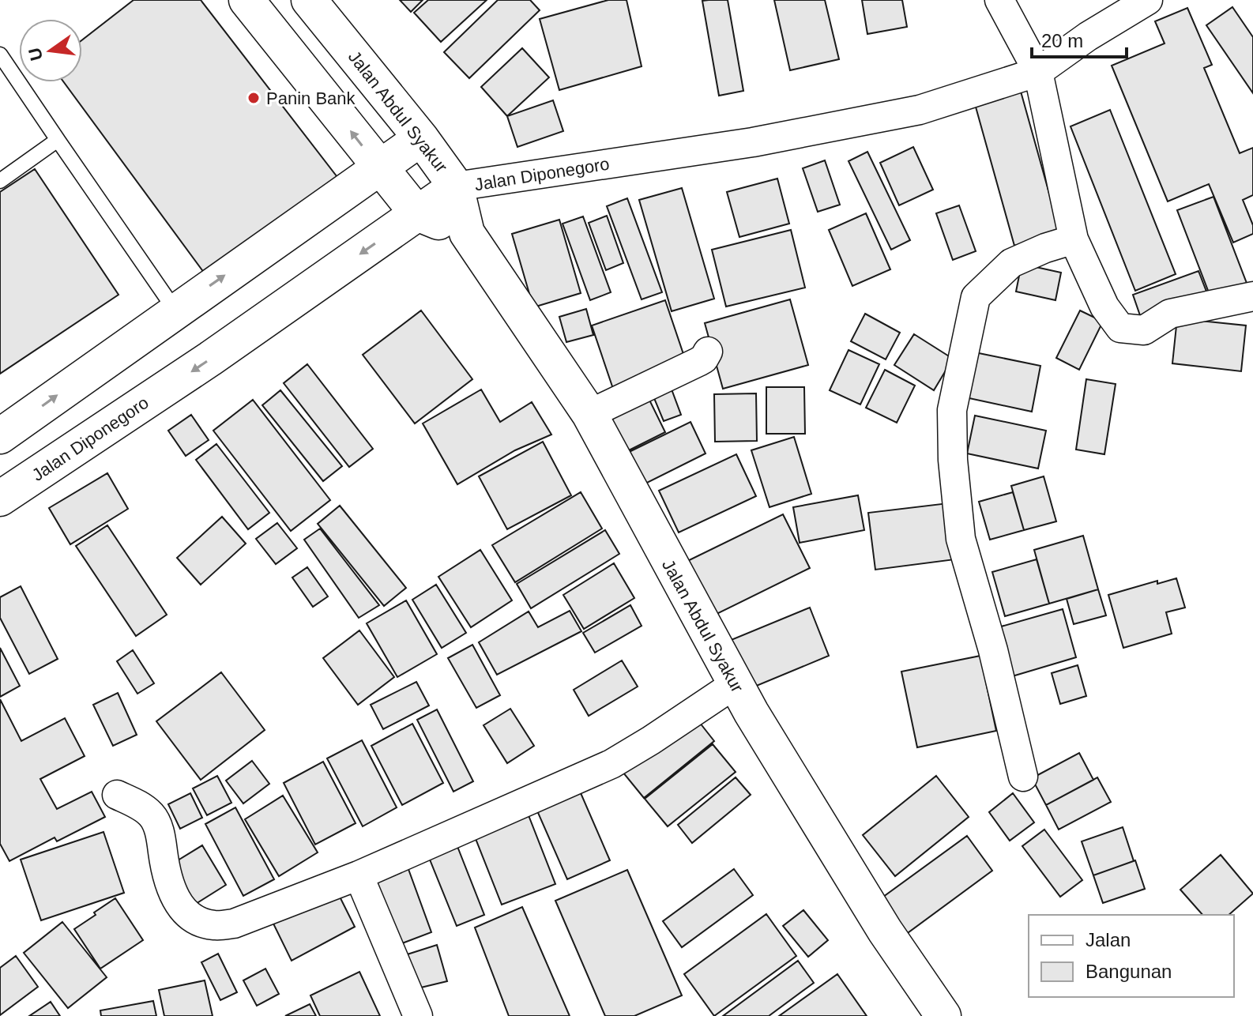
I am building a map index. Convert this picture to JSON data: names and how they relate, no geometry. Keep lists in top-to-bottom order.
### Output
{
  "streets": {
    "street": ["Jalan Abdul Syakur", "Jalan Diponegoro"]
  },
  "crossings": [
    ["Jalan Abdul Syakur", "Jalan Diponegoro"]
  ],
  "places": ["Panin Bank"],
  "legend": ["Jalan", "Bangunan"],
  "scale_bar": "20 m",
  "north": "left"
}
